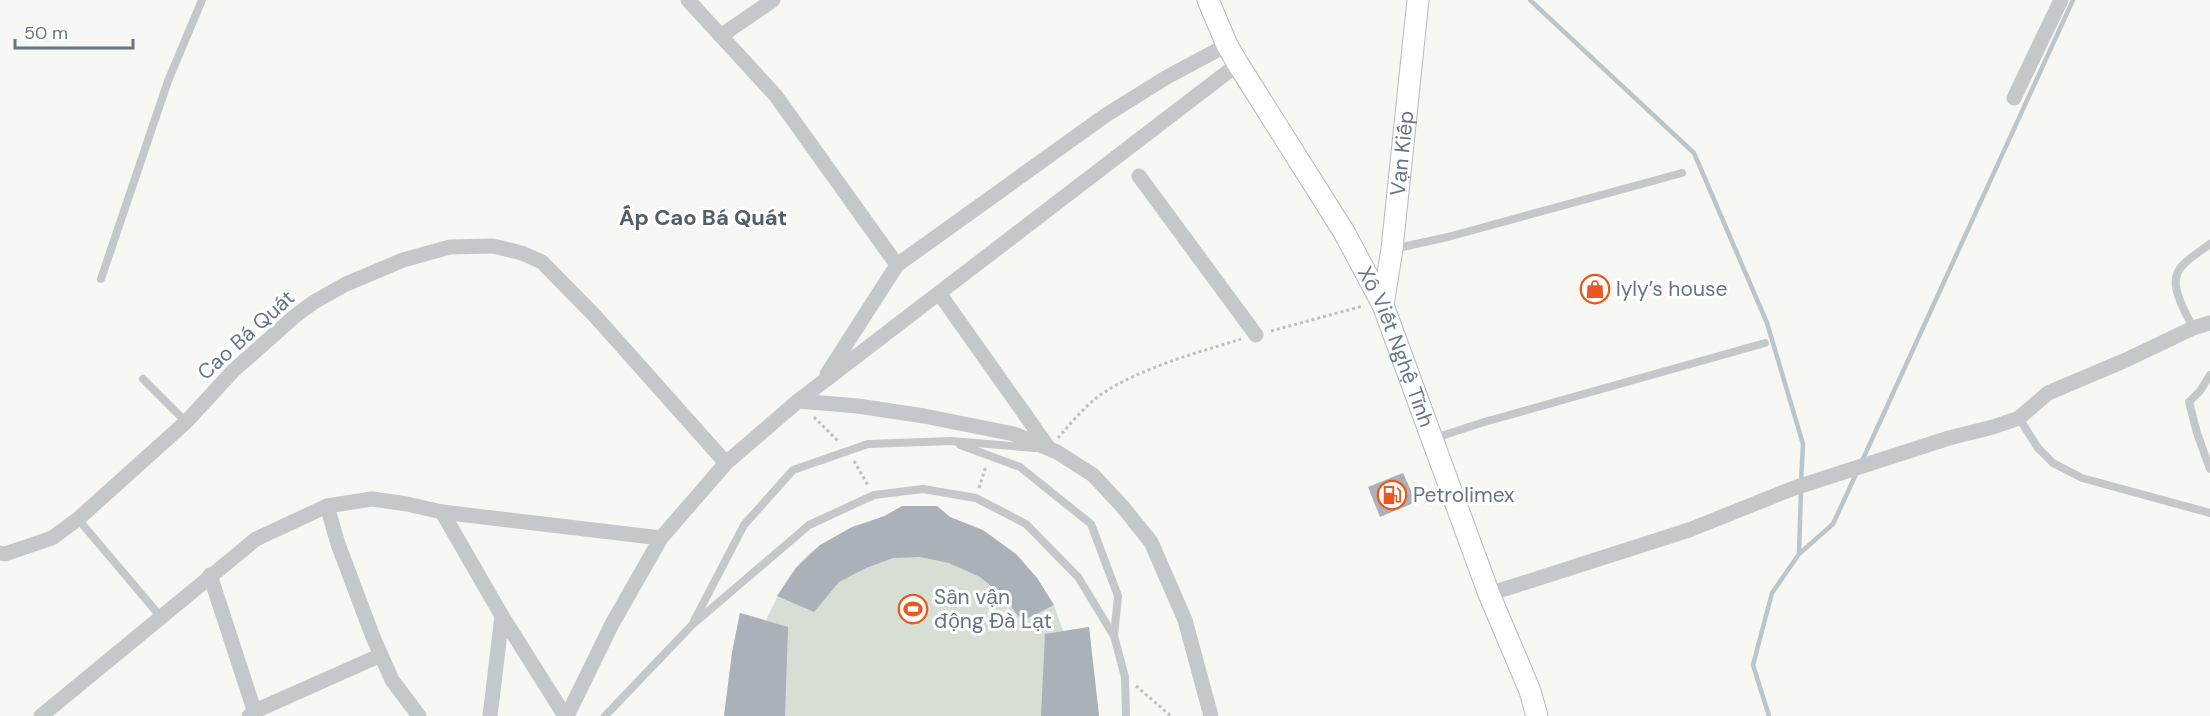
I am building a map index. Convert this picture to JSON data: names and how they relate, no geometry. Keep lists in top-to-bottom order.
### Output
{
  "streets": {
    "main road": ["Vạn Kiếp", "Xô Viết Nghệ Tĩnh"],
    "street": ["Cao Bá Quát"]
  },
  "crossings": [
    ["Vạn Kiếp", "Xô Viết Nghệ Tĩnh"]
  ],
  "districts": ["Ấp Cao Bá Quát"],
  "places": {
    "shop": ["lyly’s house"],
    "fuel station": ["Petrolimex"],
    "sports": ["Sân vận động Đà Lạt"]
  },
  "scale_bar": "50 m"
}
